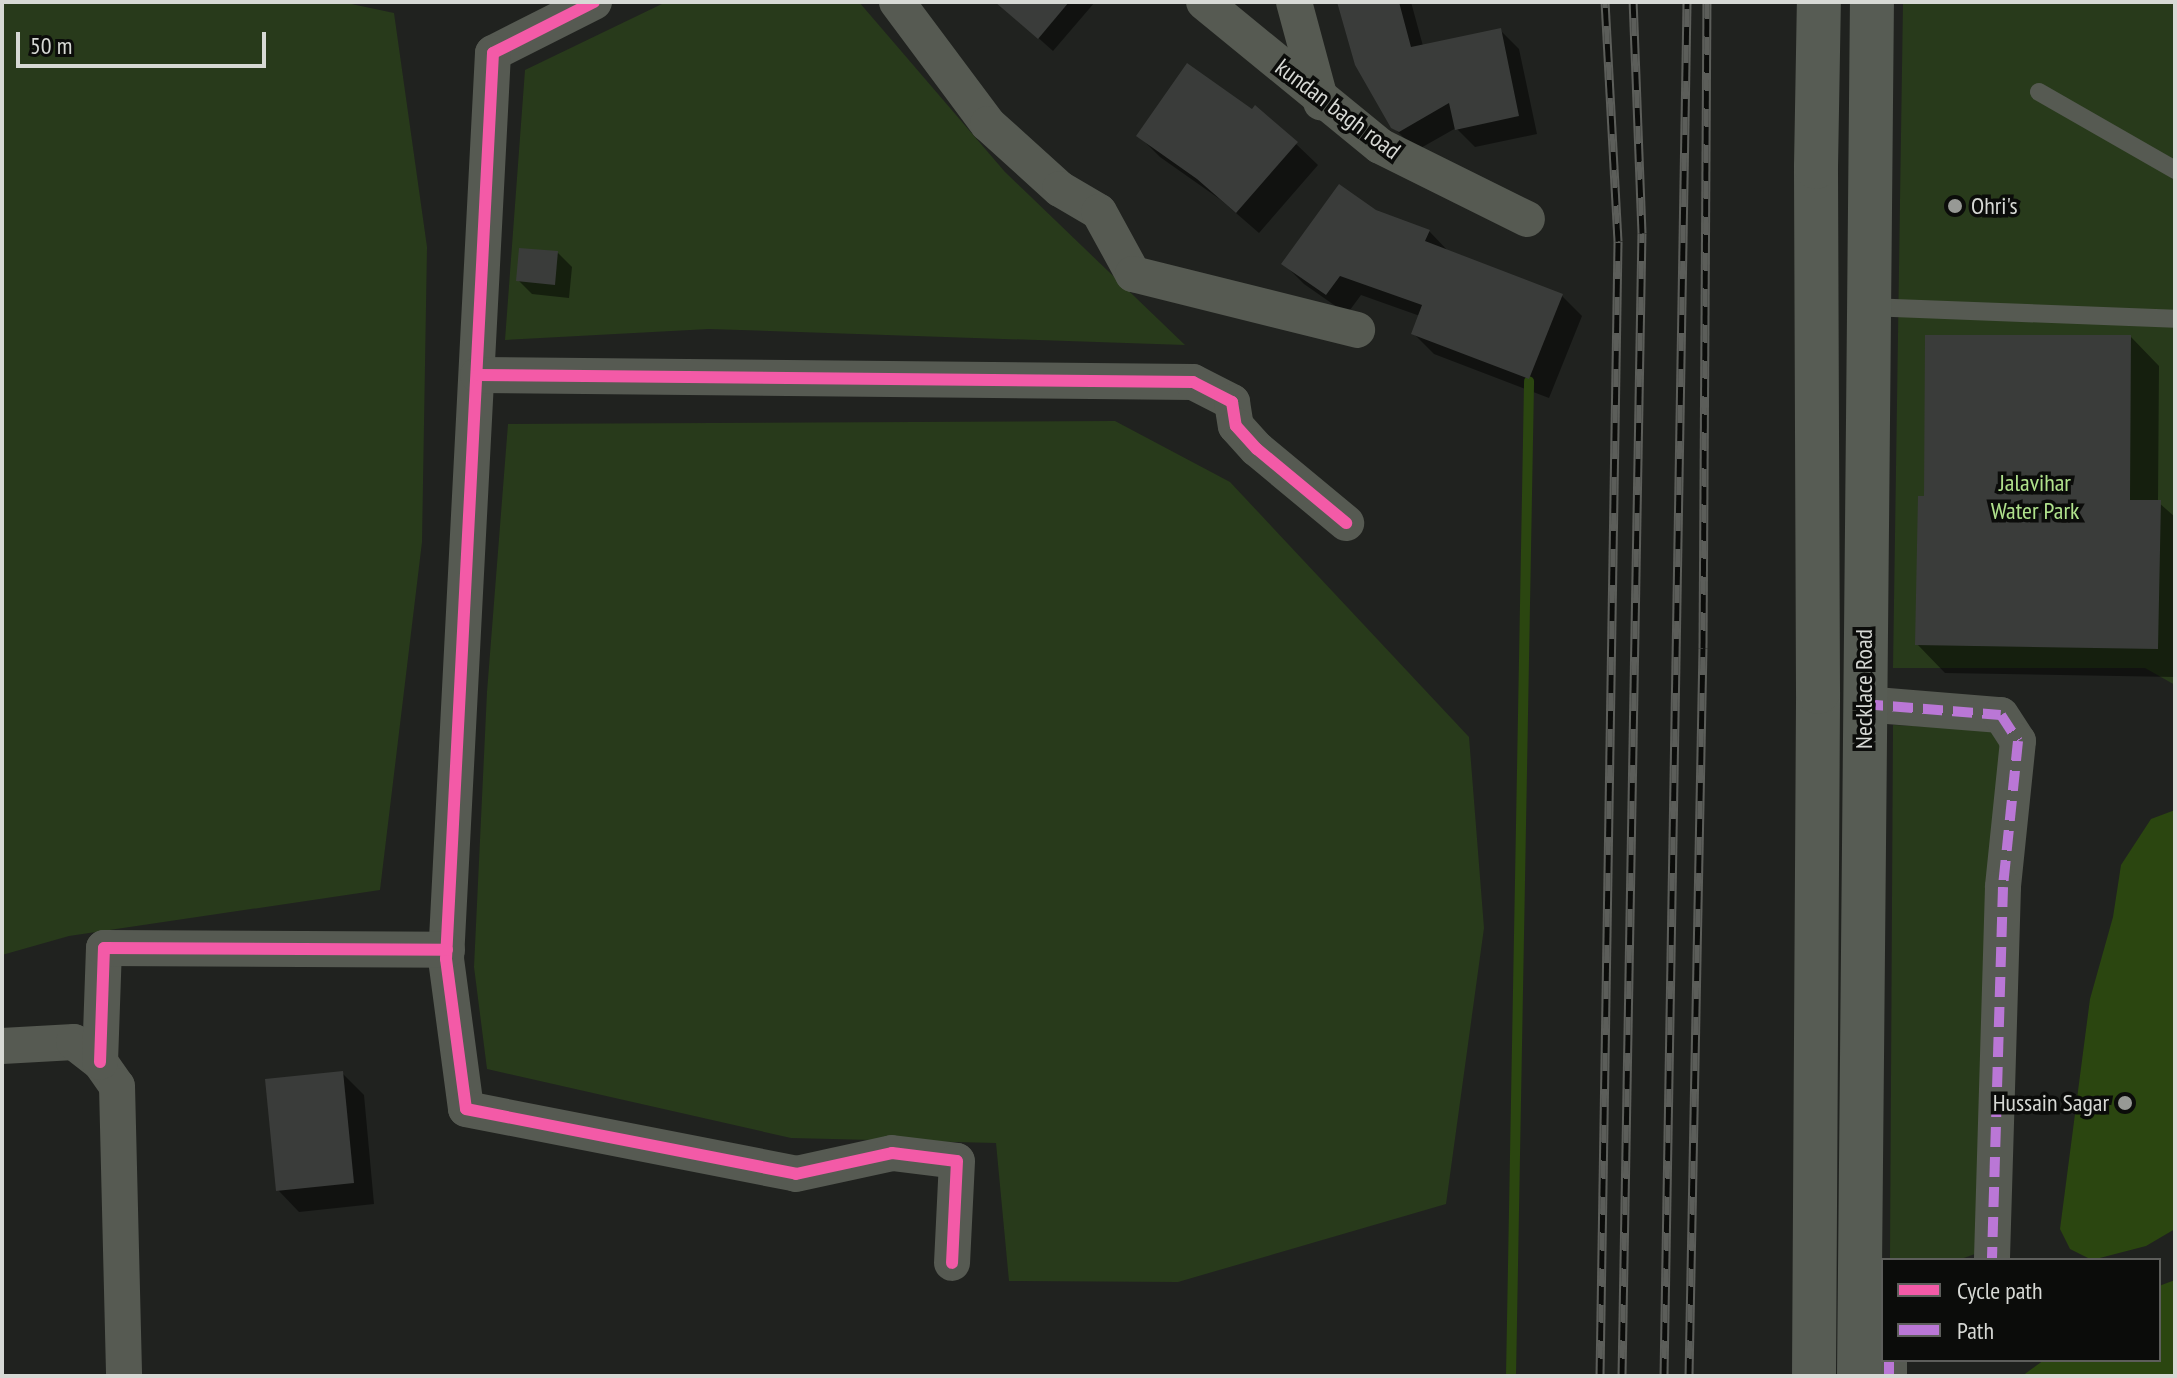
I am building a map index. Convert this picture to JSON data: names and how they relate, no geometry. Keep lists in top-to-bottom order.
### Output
{
  "streets": {
    "main road": ["Necklace Road"],
    "street": ["kundan bagh road"]
  },
  "parks": ["Jalavihar Water Park"],
  "places": ["Ohri's", "Hussain Sagar"],
  "legend": ["Cycle path", "Path"],
  "scale_bar": "50 m"
}
